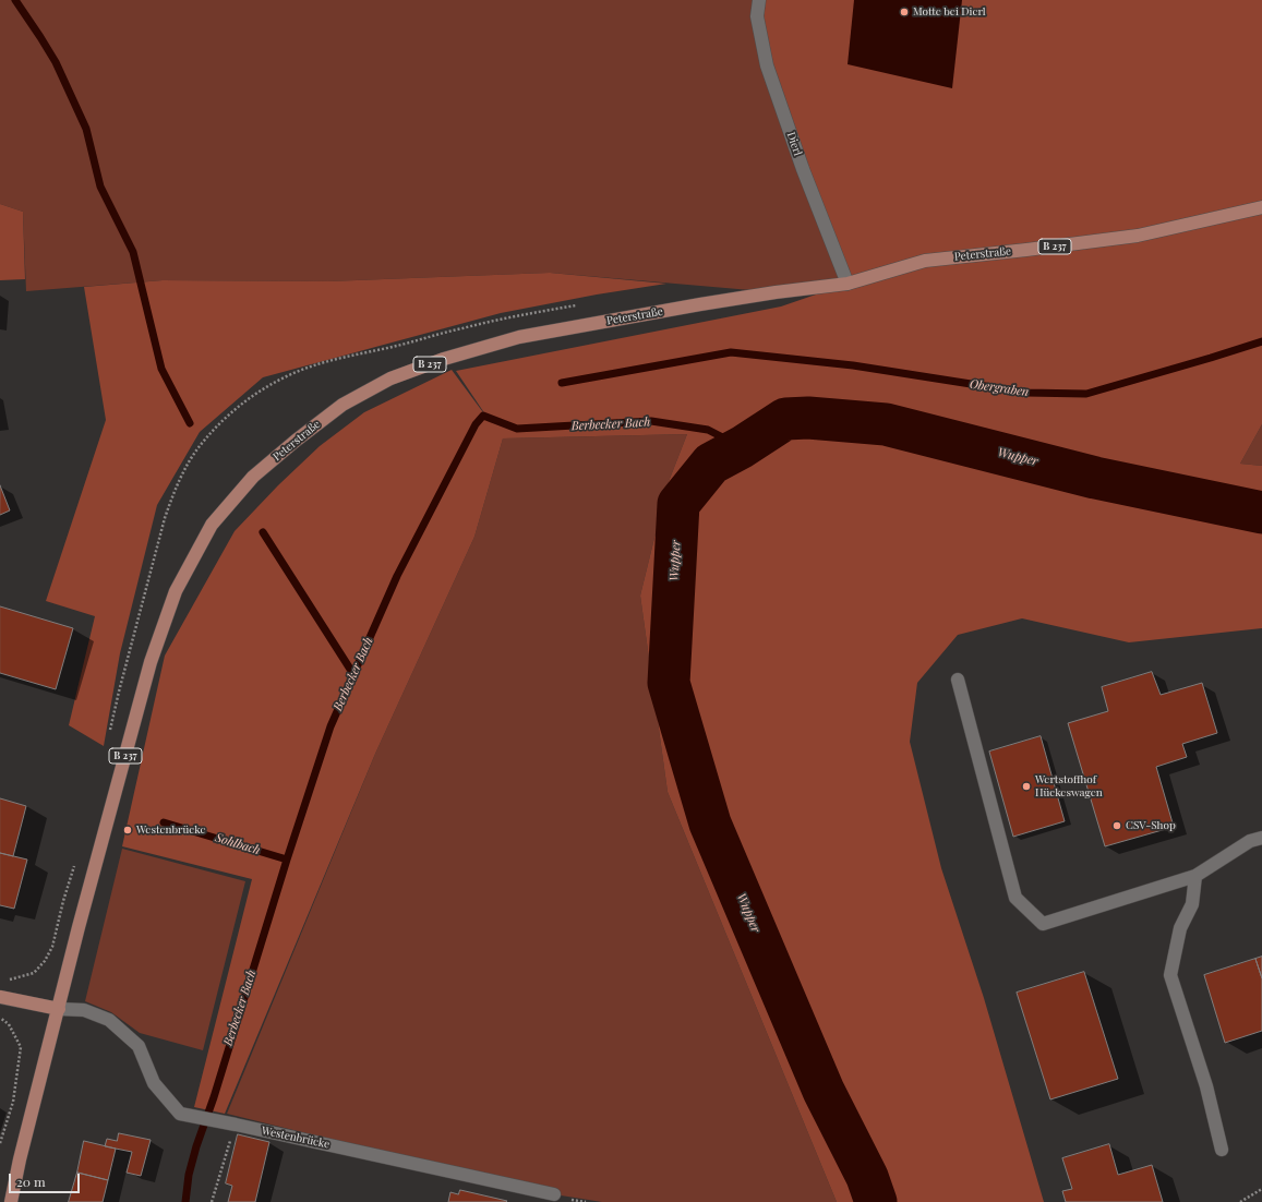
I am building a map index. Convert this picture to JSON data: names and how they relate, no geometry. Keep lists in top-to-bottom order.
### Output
{
  "streets": {
    "main road": ["B 237", "Peterstraße"],
    "street": ["Dierl", "Westenbrücke"]
  },
  "crossings": [
    ["Dierl", "Peterstraße"],
    ["B 237", "Peterstraße"],
    ["B 237", "Westenbrücke"],
    ["Peterstraße", "Westenbrücke"]
  ],
  "water": [
    "Obergraben",
    "Berbecker Bach",
    "Wupper",
    "Sohlbach"
  ],
  "places": [
    "Motte bei Dierl",
    "Wertstoffhof Hückeswagen",
    "CSV-Shop",
    "Westenbrücke"
  ],
  "scale_bar": "20 m"
}
